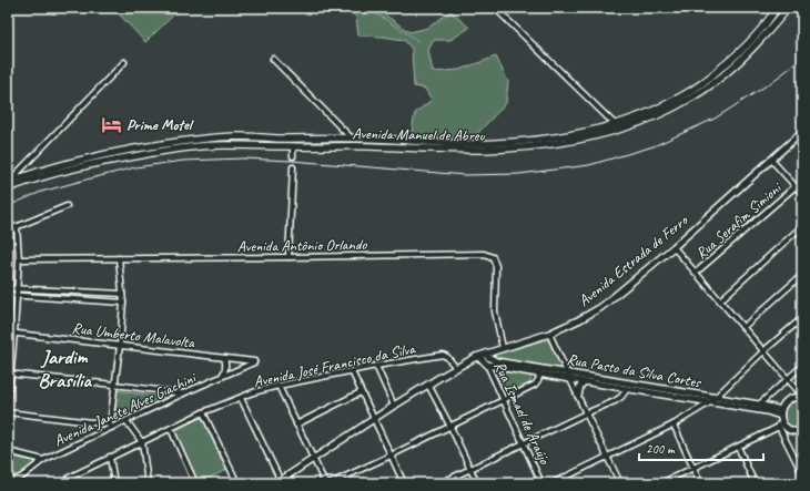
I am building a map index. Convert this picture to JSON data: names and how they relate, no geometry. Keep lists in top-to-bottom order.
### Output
{
  "streets": {
    "main road": ["Avenida Manuel de Abreu"],
    "street": [
      "Rua Serafim Simioni",
      "Avenida Antônio Orlando",
      "Avenida Estrada de Ferro",
      "Rua Umberto Malavolta",
      "Avenida José Francisco da Silva",
      "Rua Pasto da Silva Cortes",
      "Avenida Janete Alves Giachini",
      "Rua Ismael de Araújo"
    ]
  },
  "crossings": [
    ["Avenida Antônio Orlando", "Avenida Estrada de Ferro"],
    ["Avenida Estrada de Ferro", "Avenida José Francisco da Silva"],
    ["Avenida Estrada de Ferro", "Rua Pasto da Silva Cortes"],
    ["Avenida Estrada de Ferro", "Rua Ismael de Araújo"],
    ["Rua Umberto Malavolta", "Avenida Janete Alves Giachini"],
    ["Rua Pasto da Silva Cortes", "Rua Ismael de Araújo"]
  ],
  "districts": ["Jardim Brasília"],
  "places": {
    "hotel": ["Prime Motel"]
  },
  "scale_bar": "200 m"
}
